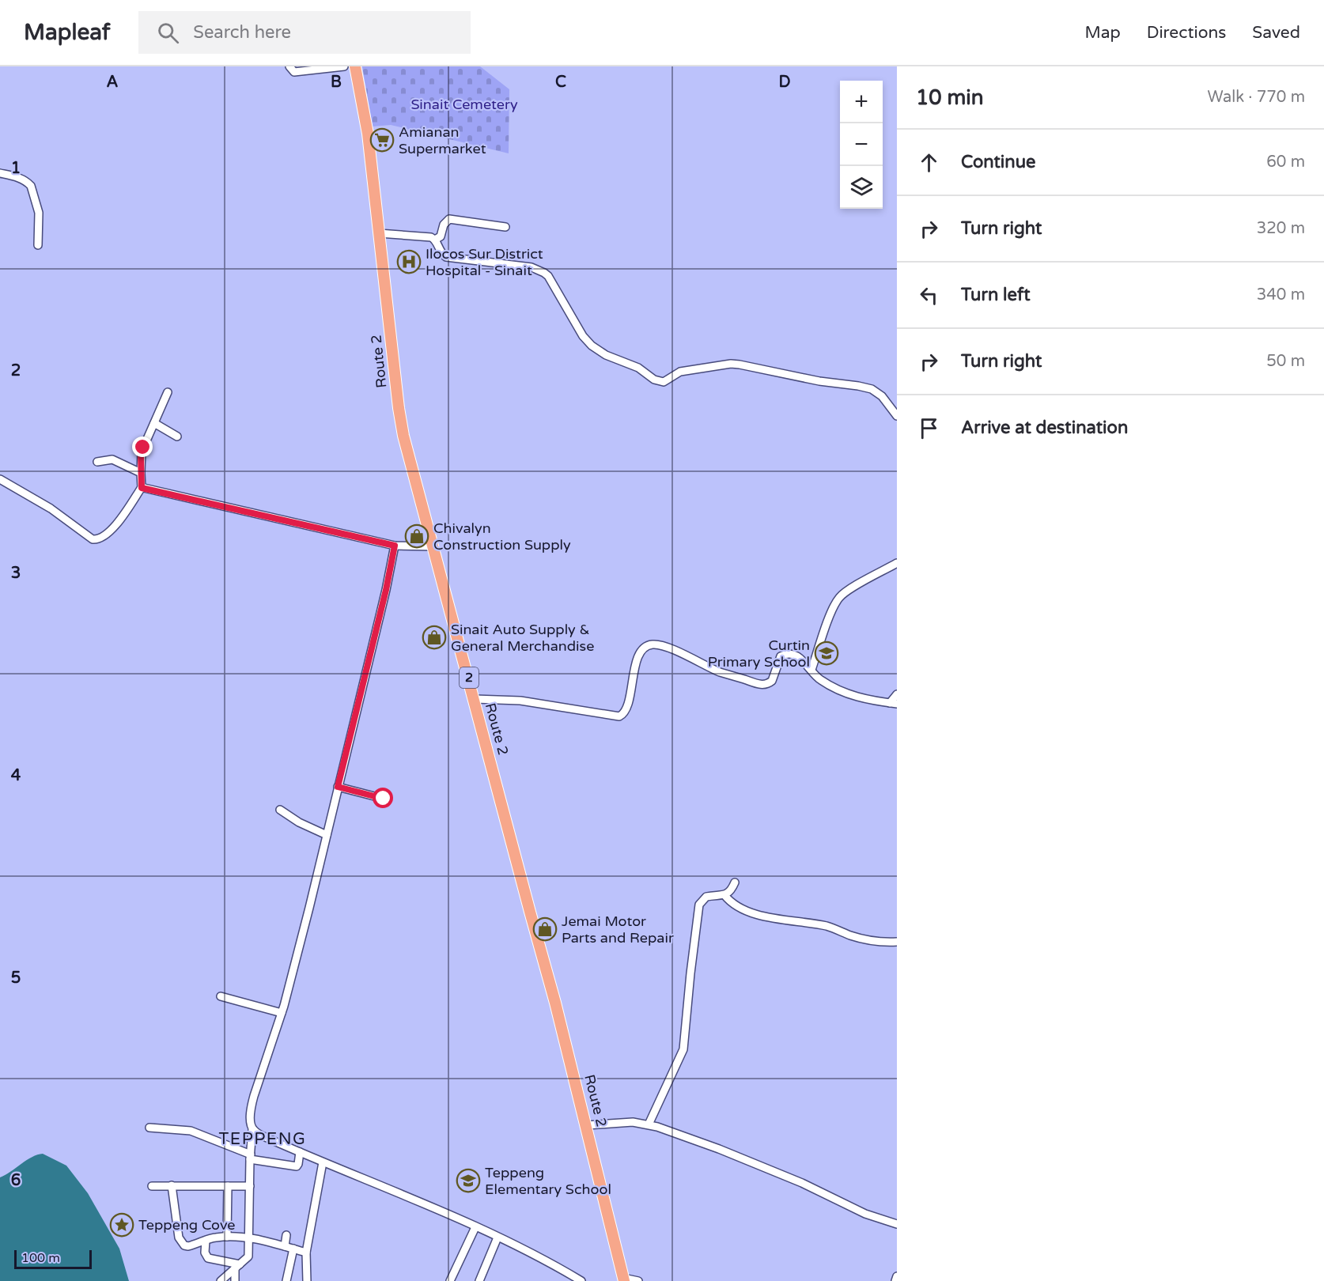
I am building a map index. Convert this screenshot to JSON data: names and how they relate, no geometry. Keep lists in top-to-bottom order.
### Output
{
  "streets": {
    "highway": ["Route 2", "2"]
  },
  "districts": ["TEPPENG"],
  "parks": ["Sinait Cemetery"],
  "places": {
    "supermarket": ["Amianan Supermarket"],
    "hospital": ["Ilocos Sur District Hospital - Sinait"],
    "shop": ["Chivalyn Construction Supply", "Sinait Auto Supply & General Merchandise", "Jemai Motor Parts and Repair"],
    "school or university": ["Curtin Primary School", "Teppeng Elementary School"],
    "place": ["Teppeng Cove"]
  },
  "scale_bar": "100 m",
  "page": {
    "header": "Mapleaf",
    "search": "Search here",
    "nav": ["Map", "Directions", "Saved"],
    "heading": ["10 min", "Walk · 770 m"],
    "map_buttons": ["+", "−"],
    "list": [
      ["Continue", "60 m"],
      ["Turn right", "320 m"],
      ["Turn left", "340 m"],
      ["Turn right", "50 m"],
      "Arrive at destination"
    ],
    "scale": "100 m"
  },
  "grid": {
    "columns": [
      "A",
      "B",
      "C",
      "D"
    ],
    "rows": [
      "1",
      "2",
      "3",
      "4",
      "5",
      "6"
    ]
  }
}
